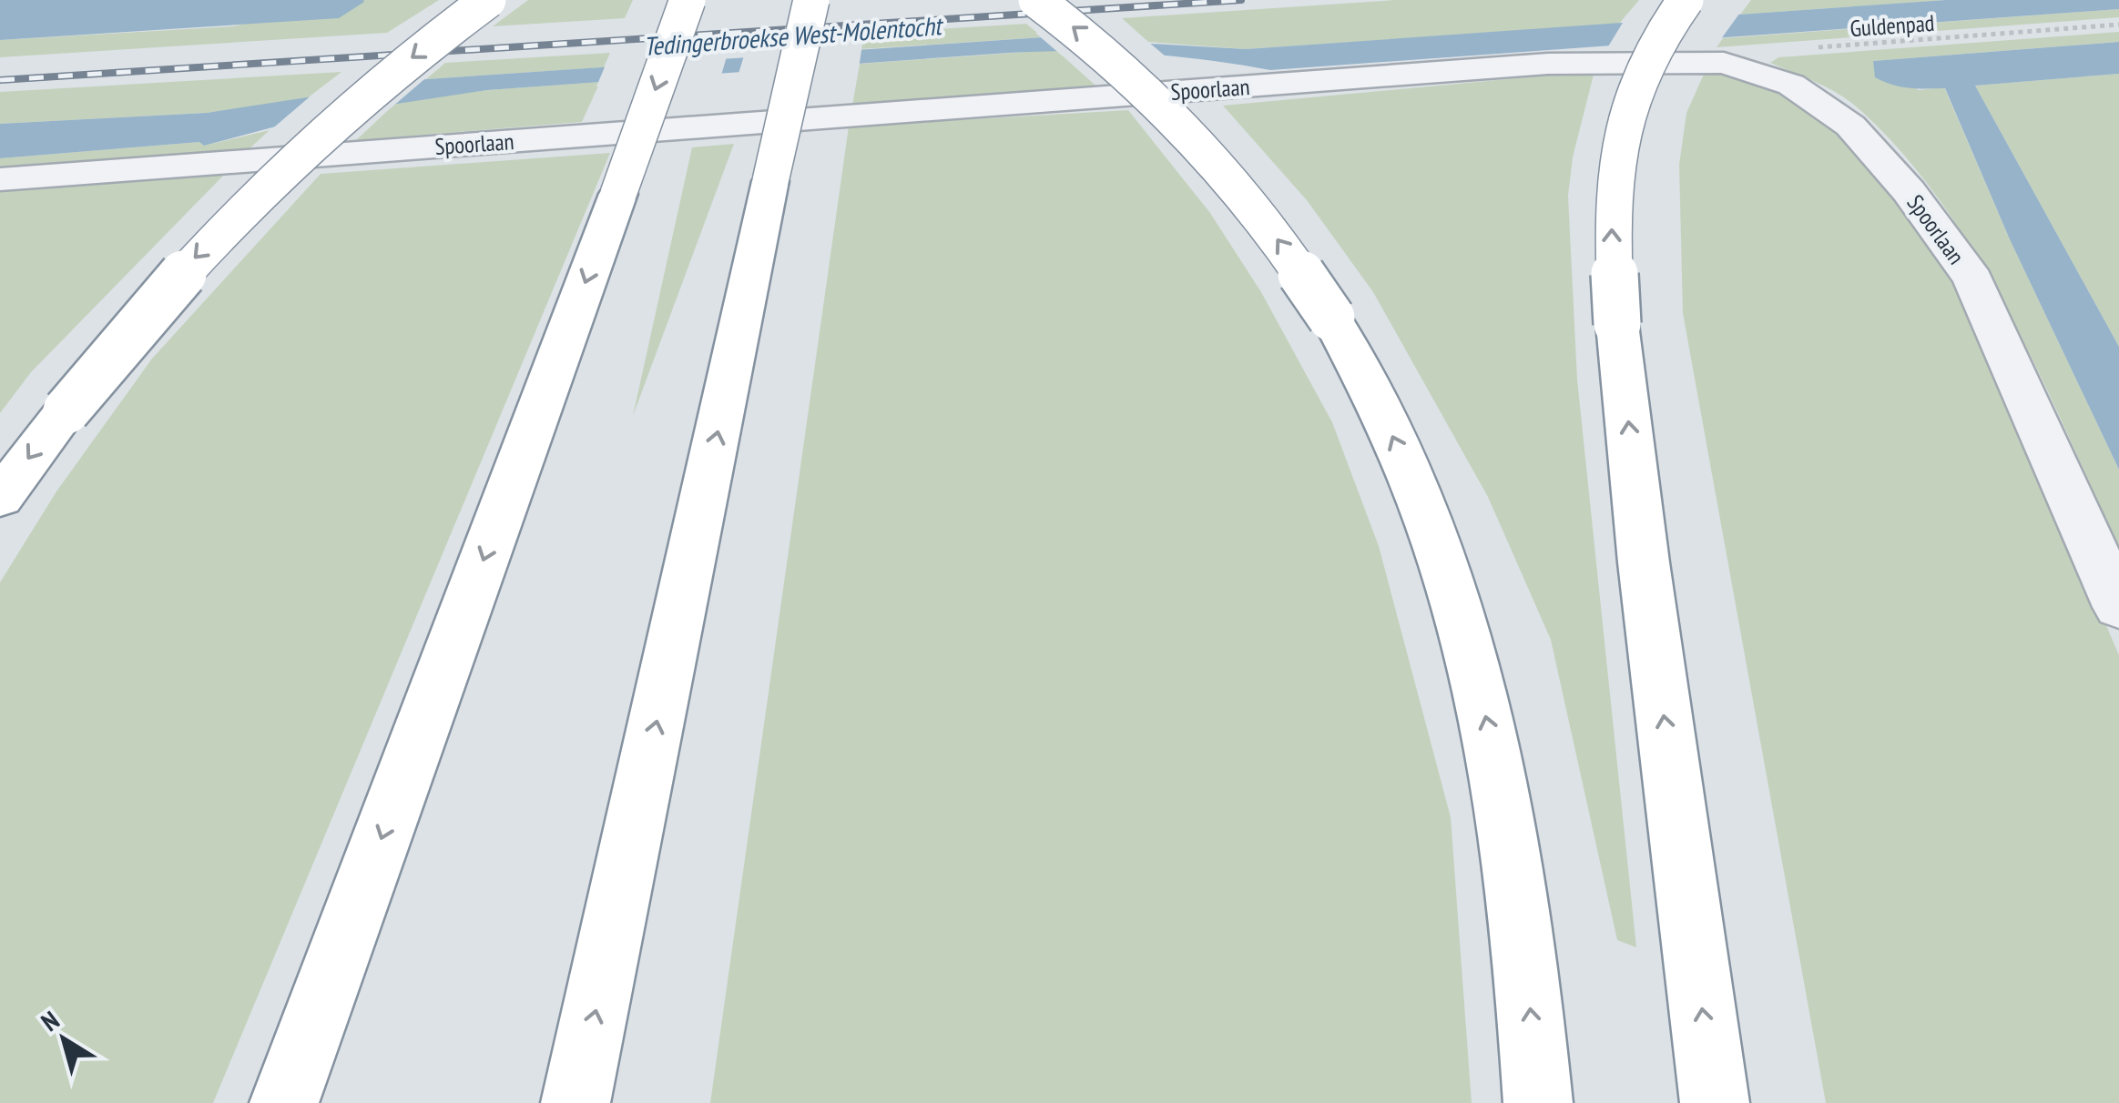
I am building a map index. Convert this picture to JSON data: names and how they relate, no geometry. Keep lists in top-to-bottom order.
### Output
{
  "streets": {
    "street": ["Spoorlaan"],
    "path": ["Guldenpad"]
  },
  "crossings": [
    ["Guldenpad", "Spoorlaan"]
  ],
  "water": ["Tedingerbroekse West-Molentocht"],
  "north": "top left"
}
